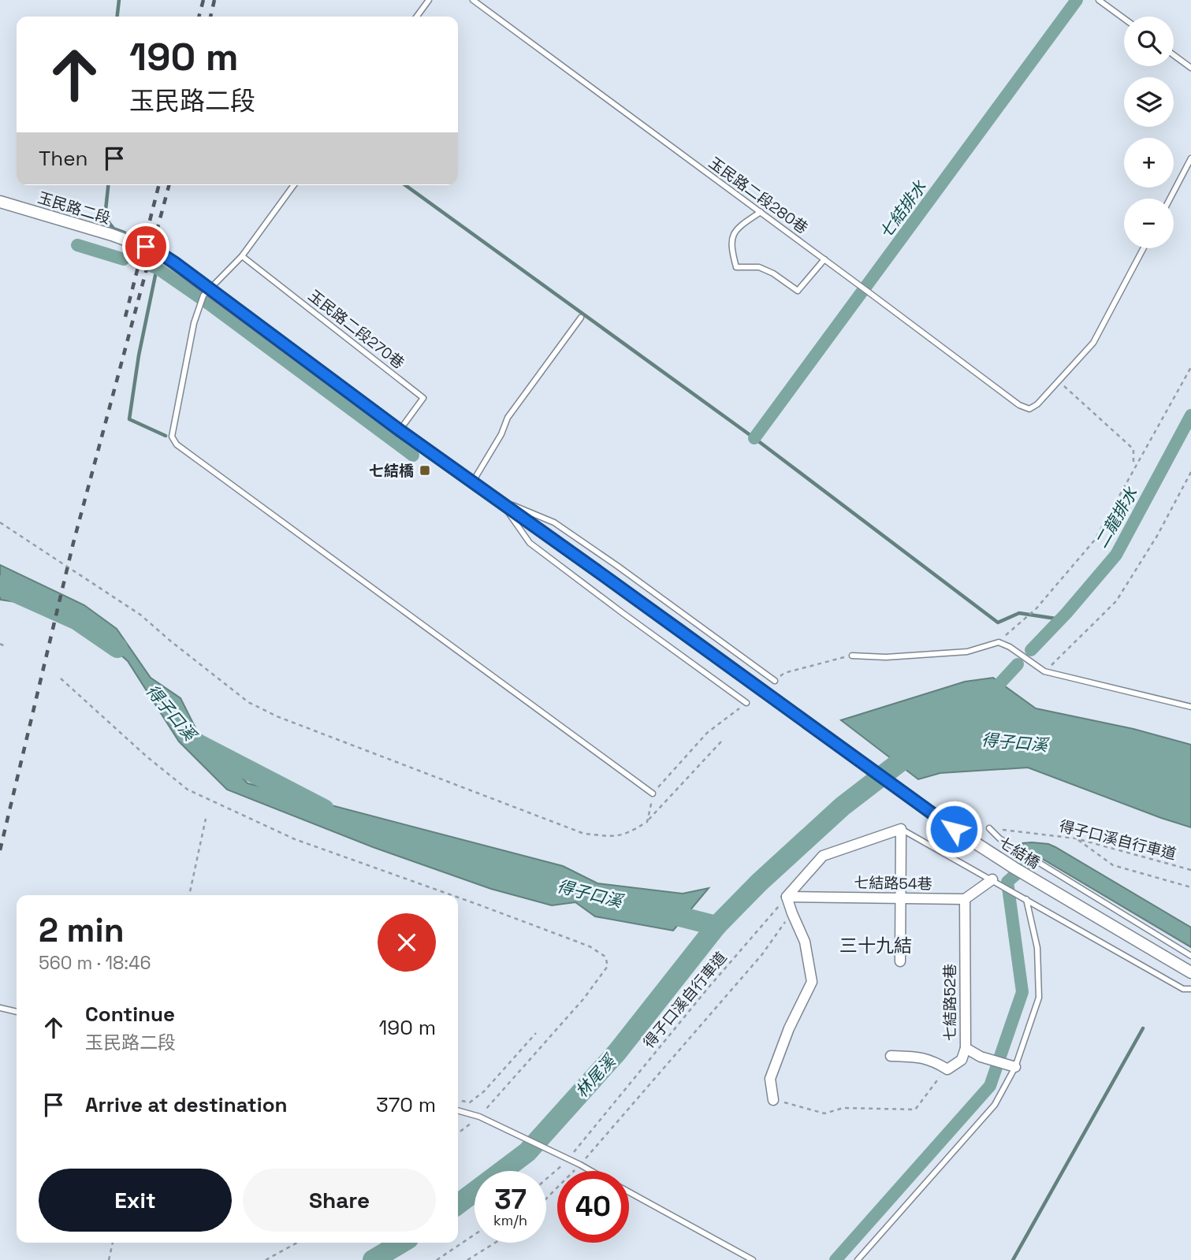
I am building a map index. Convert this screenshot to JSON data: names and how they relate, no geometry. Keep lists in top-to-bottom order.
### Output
{
  "streets": {
    "street": [
      "玉民路二段",
      "七結橋",
      "七結路54巷",
      "七結路52巷"
    ],
    "lane": ["玉民路二段280巷", "玉民路二段270巷"],
    "path": ["得子口溪自行車道"]
  },
  "crossings": [
    ["玉民路二段", "玉民路二段270巷"],
    ["玉民路二段", "七結橋"],
    ["得子口溪自行車道", "七結路54巷"],
    ["七結路54巷", "七結路52巷"]
  ],
  "districts": ["三十九結"],
  "water": [
    "七結排水",
    "二龍排水",
    "得子口溪",
    "林尾溪"
  ],
  "places": {
    "transit": ["七結橋"]
  },
  "page": {
    "map_buttons": ["+", "−"],
    "turn": ["190 m", "玉民路二段"],
    "then": "Then",
    "heading": ["2 min", "560 m · 18:46"],
    "list": [
      {
        "name": "Continue",
        "note": "玉民路二段",
        "value": "190 m"
      },
      {
        "name": "Arrive at destination",
        "value": "370 m"
      }
    ],
    "buttons": ["Exit", "Share"],
    "speed": "37 km/h",
    "limit": "40"
  }
}
